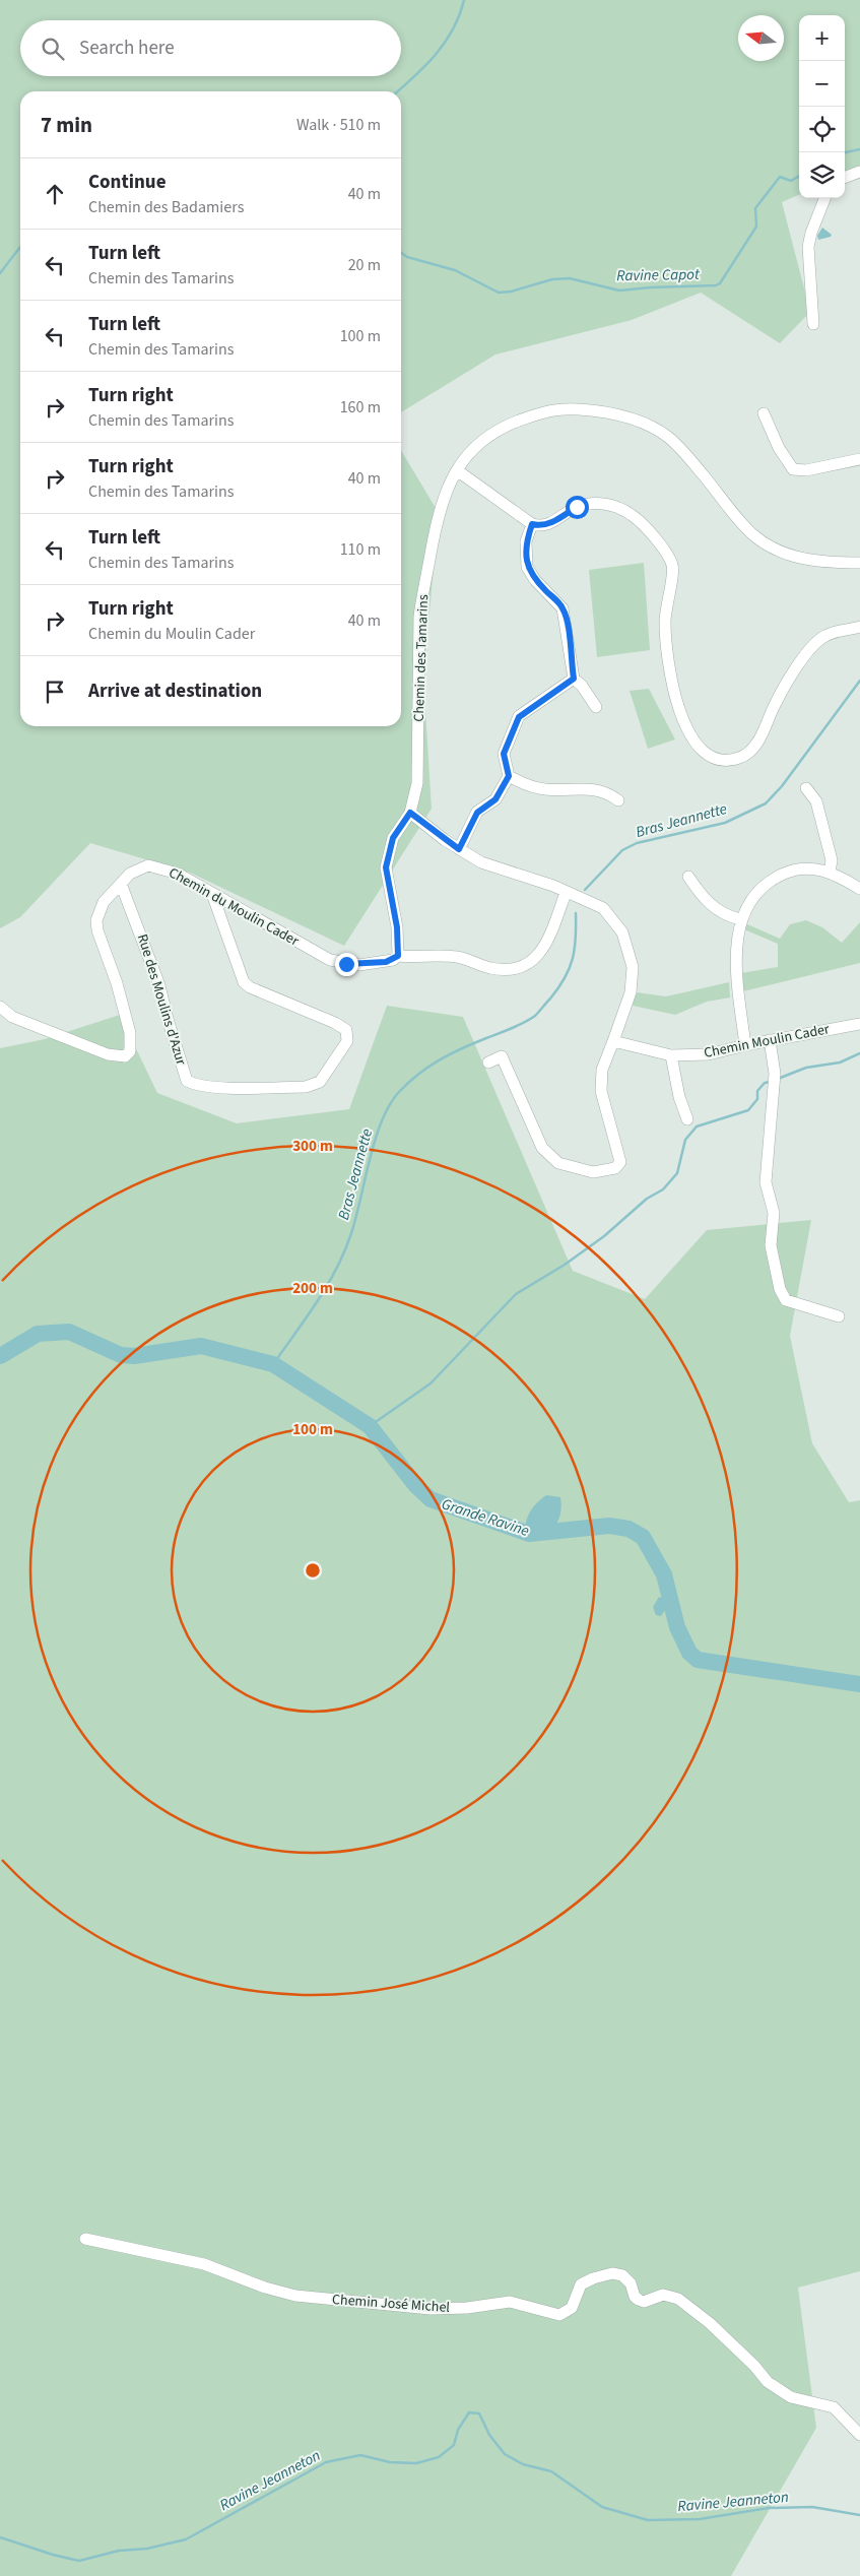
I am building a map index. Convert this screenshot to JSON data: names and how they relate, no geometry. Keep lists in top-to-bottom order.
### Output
{
  "streets": {
    "street": [
      "Chemin des Tamarins",
      "Chemin du Moulin Cader",
      "Rue des Moulins d'Azur",
      "Chemin Moulin Cader",
      "Chemin José Michel"
    ]
  },
  "crossings": [
    ["Chemin des Tamarins", "Chemin du Moulin Cader"],
    ["Chemin du Moulin Cader", "Rue des Moulins d'Azur"]
  ],
  "water": [
    "Ravine Capot",
    "Bras Jeannette",
    "Grande Ravine",
    "Ravine Jeanneton"
  ],
  "north": "left",
  "page": {
    "map_buttons": ["+", "−"],
    "search": "Search here",
    "heading": ["7 min", "Walk · 510 m"],
    "list": [
      ["Continue", "Chemin des Badamiers", "40 m"],
      ["Turn left", "Chemin des Tamarins", "20 m"],
      ["Turn left", "Chemin des Tamarins", "100 m"],
      ["Turn right", "Chemin des Tamarins", "160 m"],
      ["Turn right", "Chemin des Tamarins", "40 m"],
      ["Turn left", "Chemin des Tamarins", "110 m"],
      ["Turn right", "Chemin du Moulin Cader", "40 m"],
      "Arrive at destination"
    ]
  },
  "rings": ["300 m", "200 m", "100 m"]
}
